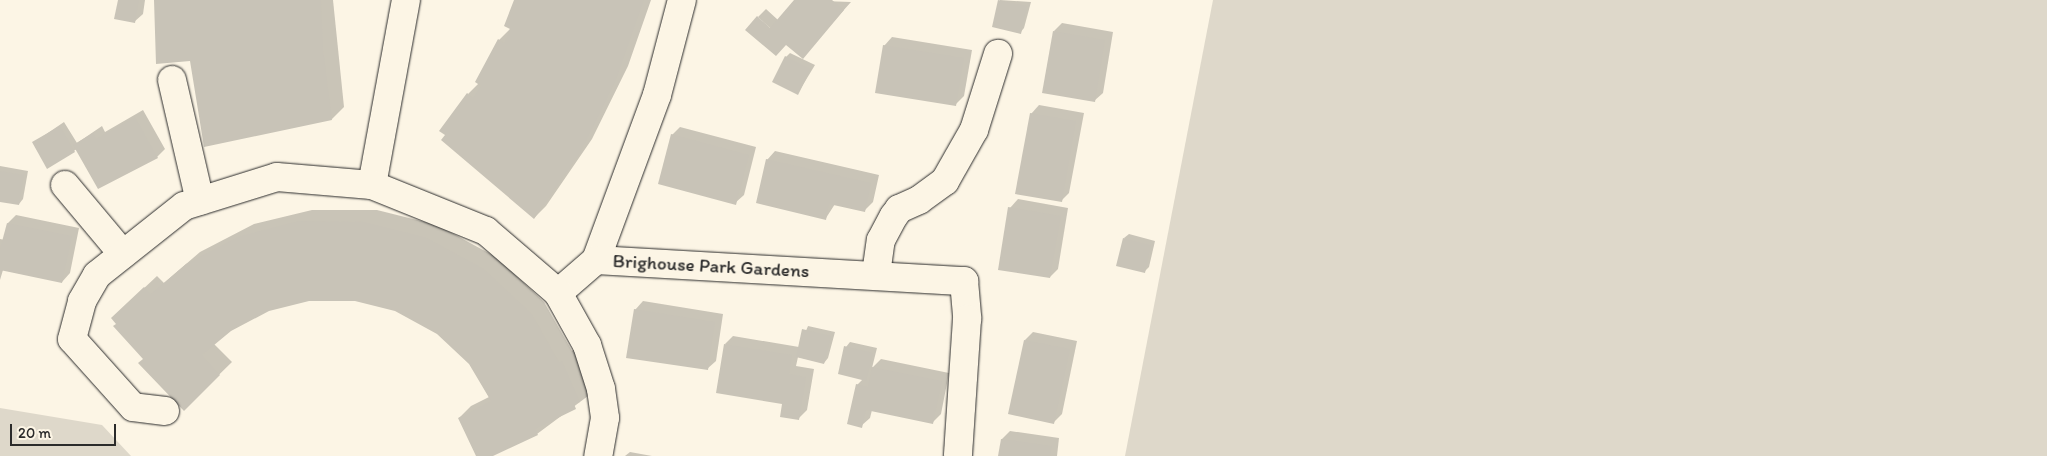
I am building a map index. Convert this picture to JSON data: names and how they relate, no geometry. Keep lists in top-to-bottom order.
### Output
{
  "streets": {
    "street": ["Brighouse Park Gardens"]
  },
  "scale_bar": "20 m"
}
